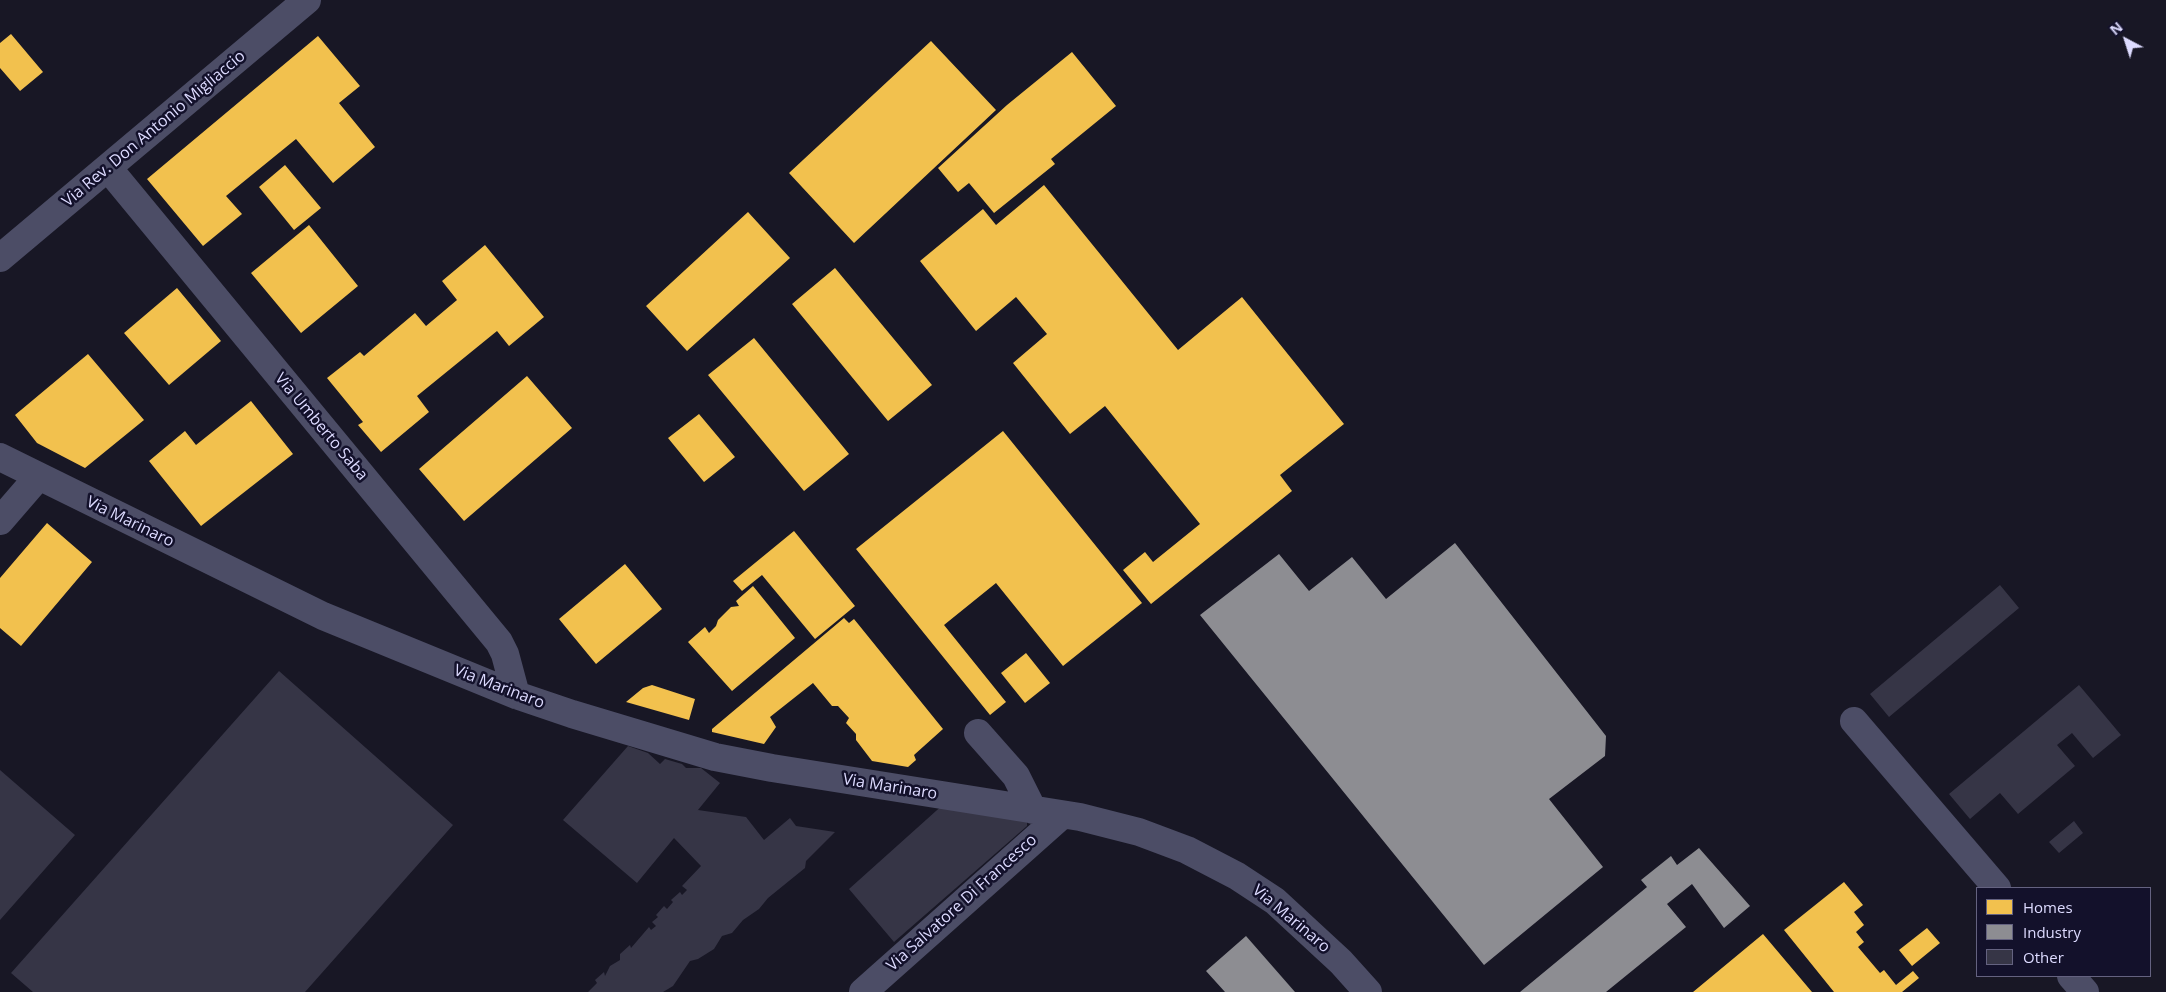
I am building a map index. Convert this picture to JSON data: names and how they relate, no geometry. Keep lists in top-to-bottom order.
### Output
{
  "streets": {
    "street": [
      "Via Rev. Don Antonio Migliaccio",
      "Via Umberto Saba",
      "Via Marinaro",
      "Via Salvatore Di Francesco"
    ]
  },
  "crossings": [
    ["Via Rev. Don Antonio Migliaccio", "Via Umberto Saba"],
    ["Via Umberto Saba", "Via Marinaro"],
    ["Via Marinaro", "Via Salvatore Di Francesco"]
  ],
  "legend": ["Homes", "Industry", "Other"],
  "north": "top left"
}
